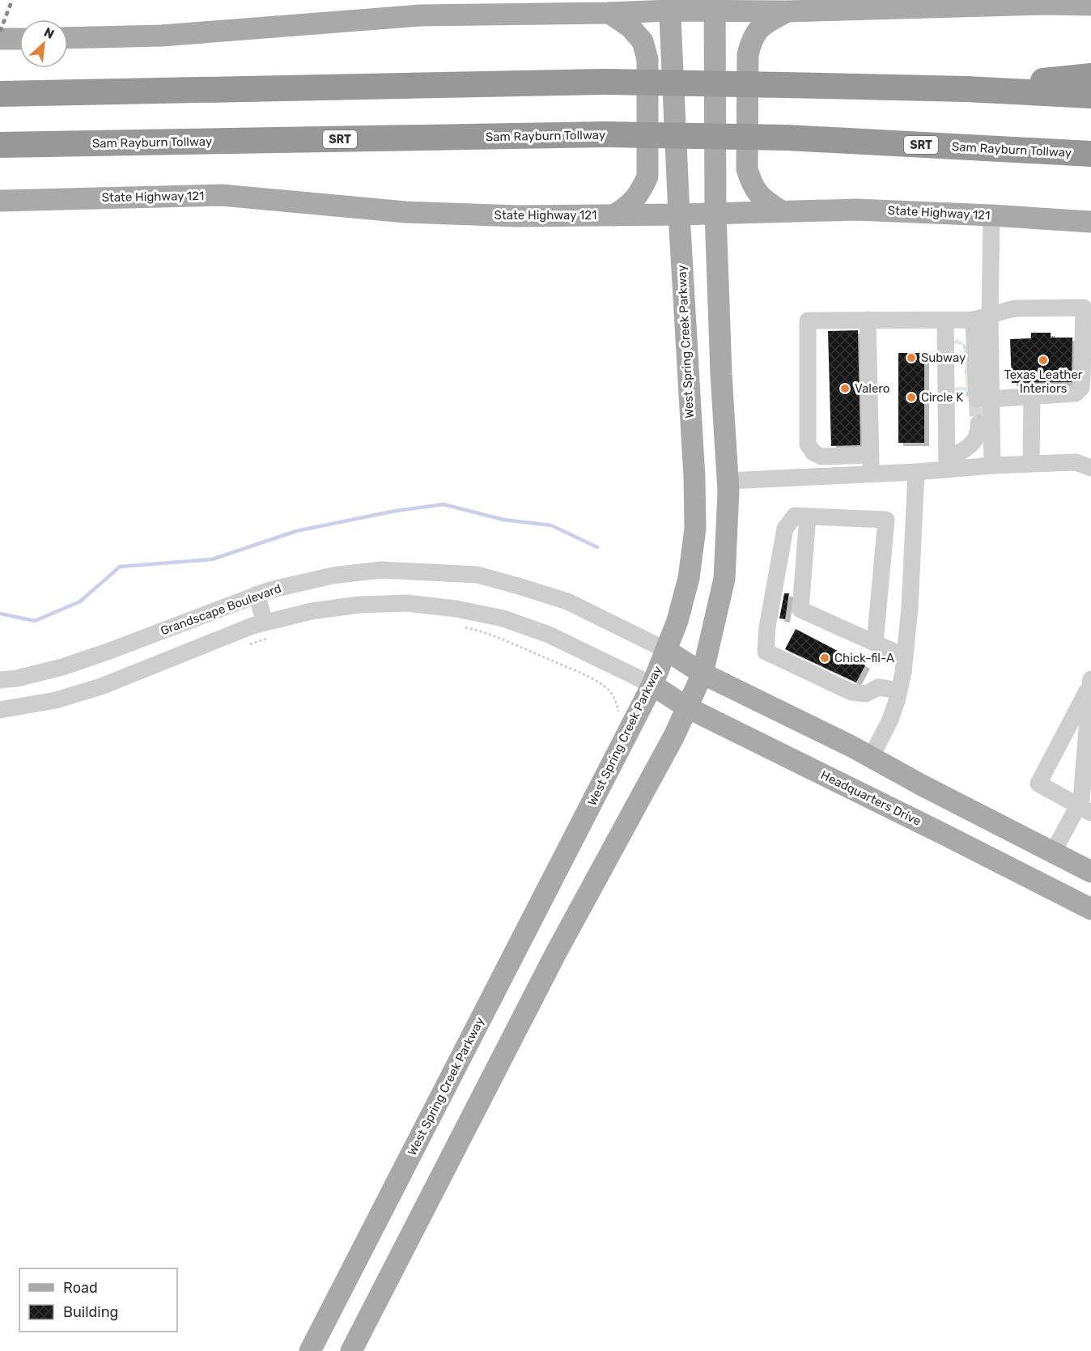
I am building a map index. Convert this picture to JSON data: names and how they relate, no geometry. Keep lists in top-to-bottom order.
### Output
{
  "streets": {
    "highway": ["Sam Rayburn Tollway", "SRT"],
    "main road": ["State Highway 121", "West Spring Creek Parkway", "Headquarters Drive"],
    "street": ["Grandscape Boulevard"]
  },
  "crossings": [
    ["State Highway 121", "West Spring Creek Parkway"],
    ["West Spring Creek Parkway", "Grandscape Boulevard"],
    ["West Spring Creek Parkway", "Headquarters Drive"]
  ],
  "places": [
    "Subway",
    "Texas Leather Interiors",
    "Valero",
    "Circle K",
    "Chick-fil-A"
  ],
  "legend": ["Road", "Building"],
  "north": "top right"
}
